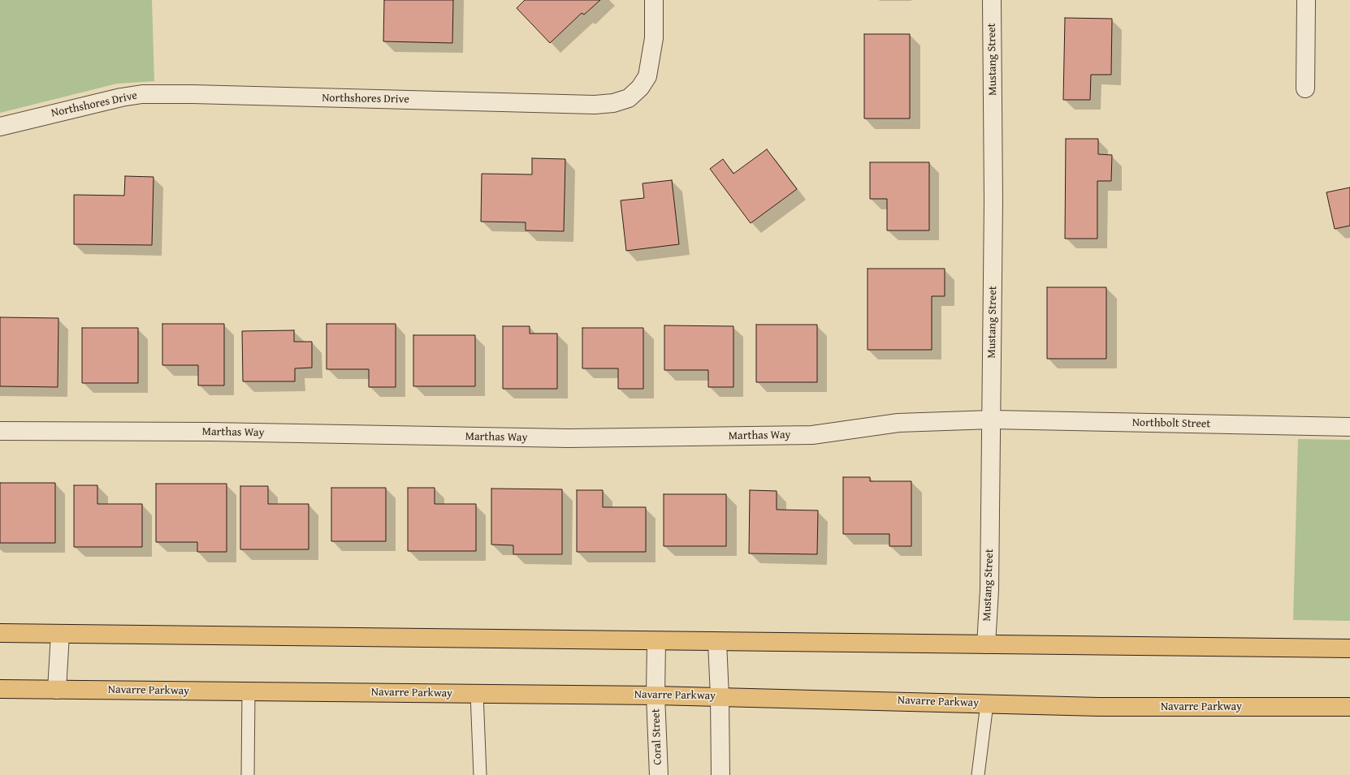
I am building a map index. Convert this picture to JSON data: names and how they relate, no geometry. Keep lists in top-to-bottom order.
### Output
{
  "streets": {
    "highway": ["Navarre Parkway"],
    "street": [
      "Mustang Street",
      "Northshores Drive",
      "Northbolt Street",
      "Marthas Way",
      "Coral Street"
    ]
  },
  "crossings": [
    ["Mustang Street", "Northbolt Street"],
    ["Mustang Street", "Marthas Way"],
    ["Northbolt Street", "Marthas Way"],
    ["Navarre Parkway", "Coral Street"]
  ]
}
